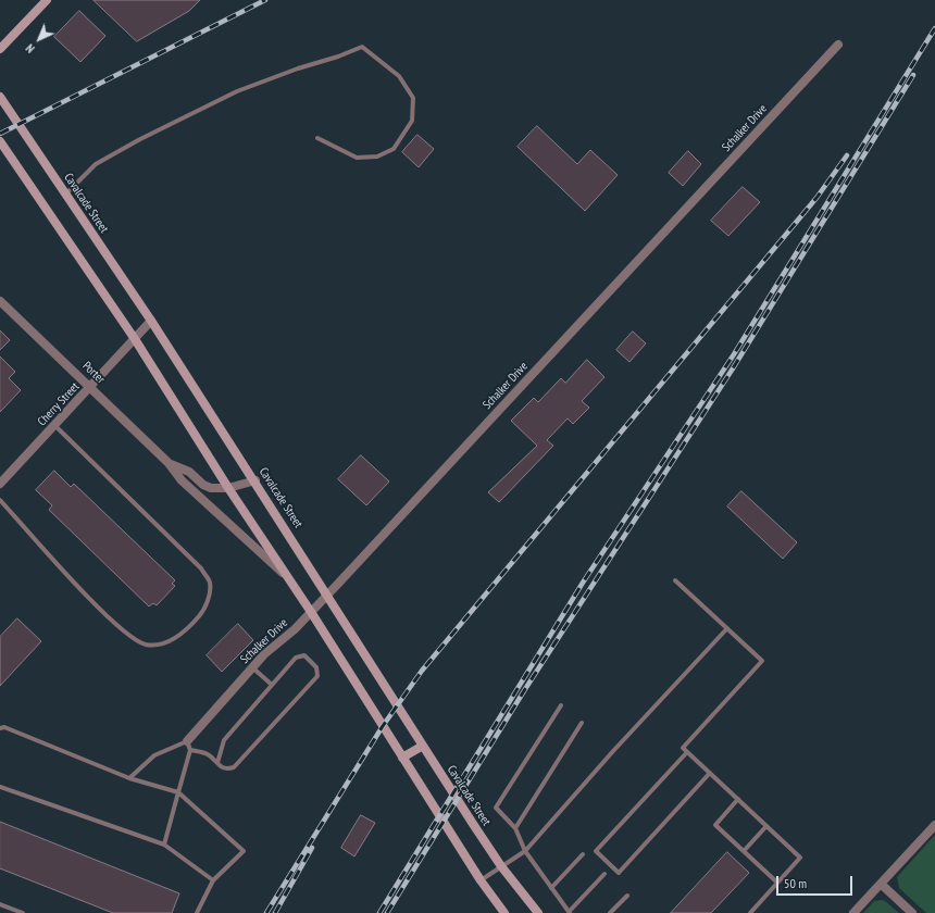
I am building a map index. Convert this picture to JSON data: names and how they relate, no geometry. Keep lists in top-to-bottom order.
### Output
{
  "streets": {
    "main road": ["Cavalcade Street"],
    "street": ["Schalker Drive", "Porter", "Cherry Street"]
  },
  "crossings": [
    ["Schalker Drive", "Cavalcade Street"],
    ["Cavalcade Street", "Porter"],
    ["Cavalcade Street", "Cherry Street"],
    ["Porter", "Cherry Street"]
  ],
  "scale_bar": "50 m",
  "north": "bottom left"
}
